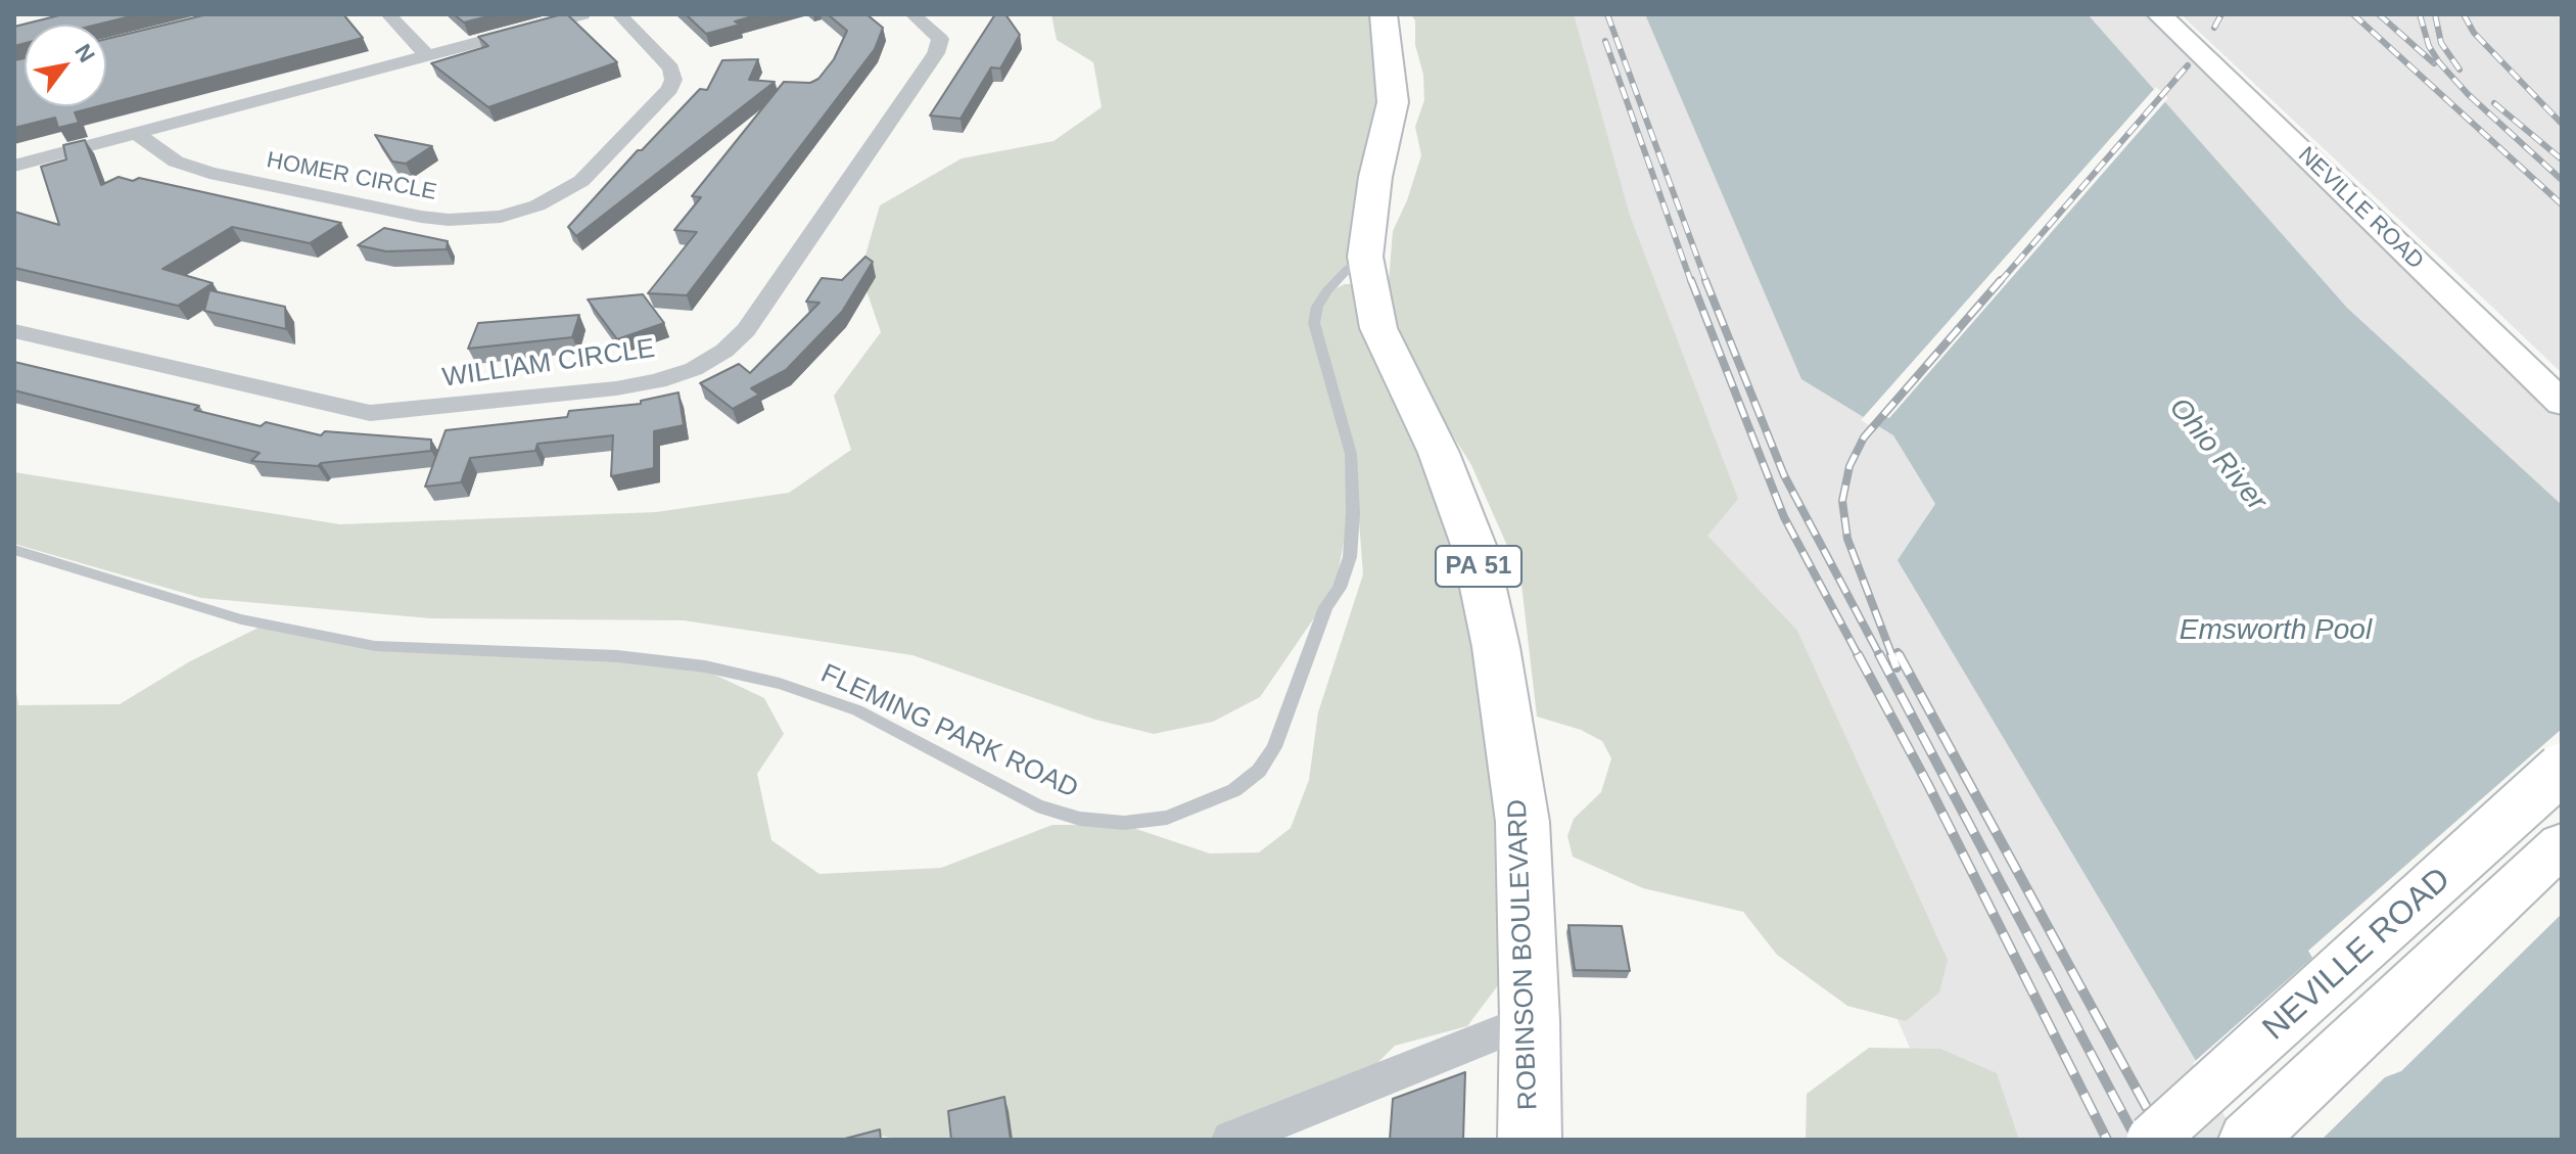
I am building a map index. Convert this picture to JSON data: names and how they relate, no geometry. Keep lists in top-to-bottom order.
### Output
{
  "streets": {
    "main road": ["NEVILLE ROAD", "PA 51", "ROBINSON BOULEVARD"],
    "street": ["HOMER CIRCLE", "WILLIAM CIRCLE"],
    "lane": ["FLEMING PARK ROAD"]
  },
  "crossings": [
    ["FLEMING PARK ROAD", "ROBINSON BOULEVARD"]
  ],
  "water": ["Ohio River", "Emsworth Pool"],
  "north": "top right"
}
